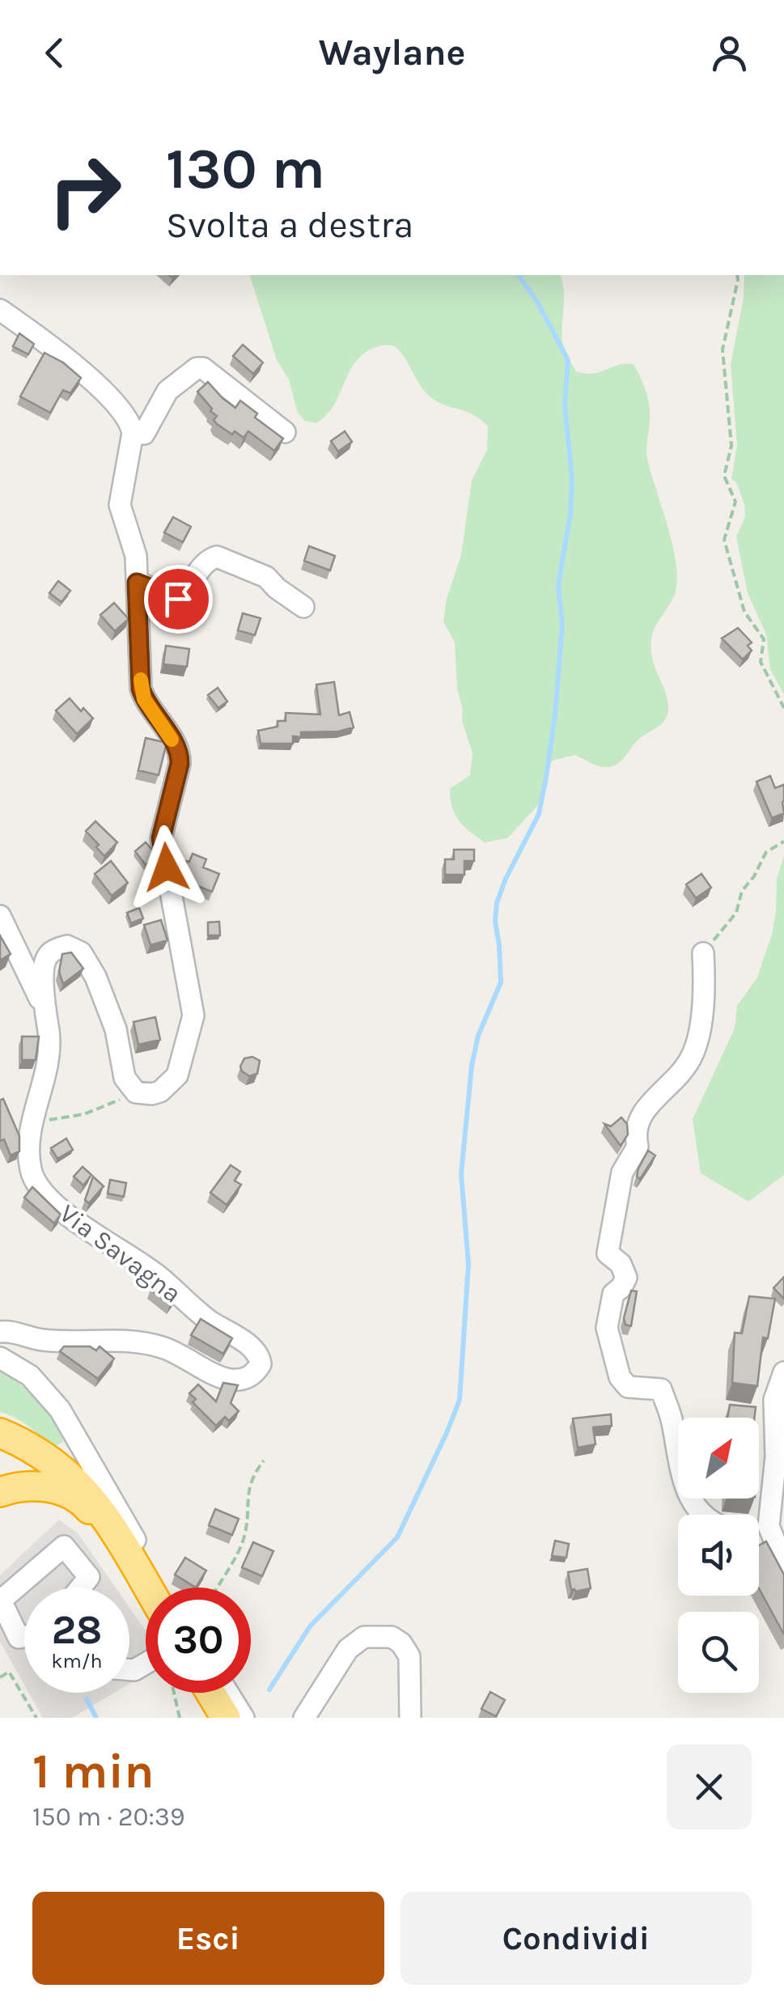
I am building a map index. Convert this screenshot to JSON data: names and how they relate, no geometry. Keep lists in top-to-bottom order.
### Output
{
  "streets": {
    "street": ["Via Savagna"]
  },
  "north": "top right",
  "page": {
    "header": "Waylane",
    "turn": ["130 m", "Svolta a destra"],
    "speed": "28 km/h",
    "limit": "30",
    "heading": ["1 min", "150 m · 20:39"],
    "buttons": ["Esci", "Condividi"]
  }
}
